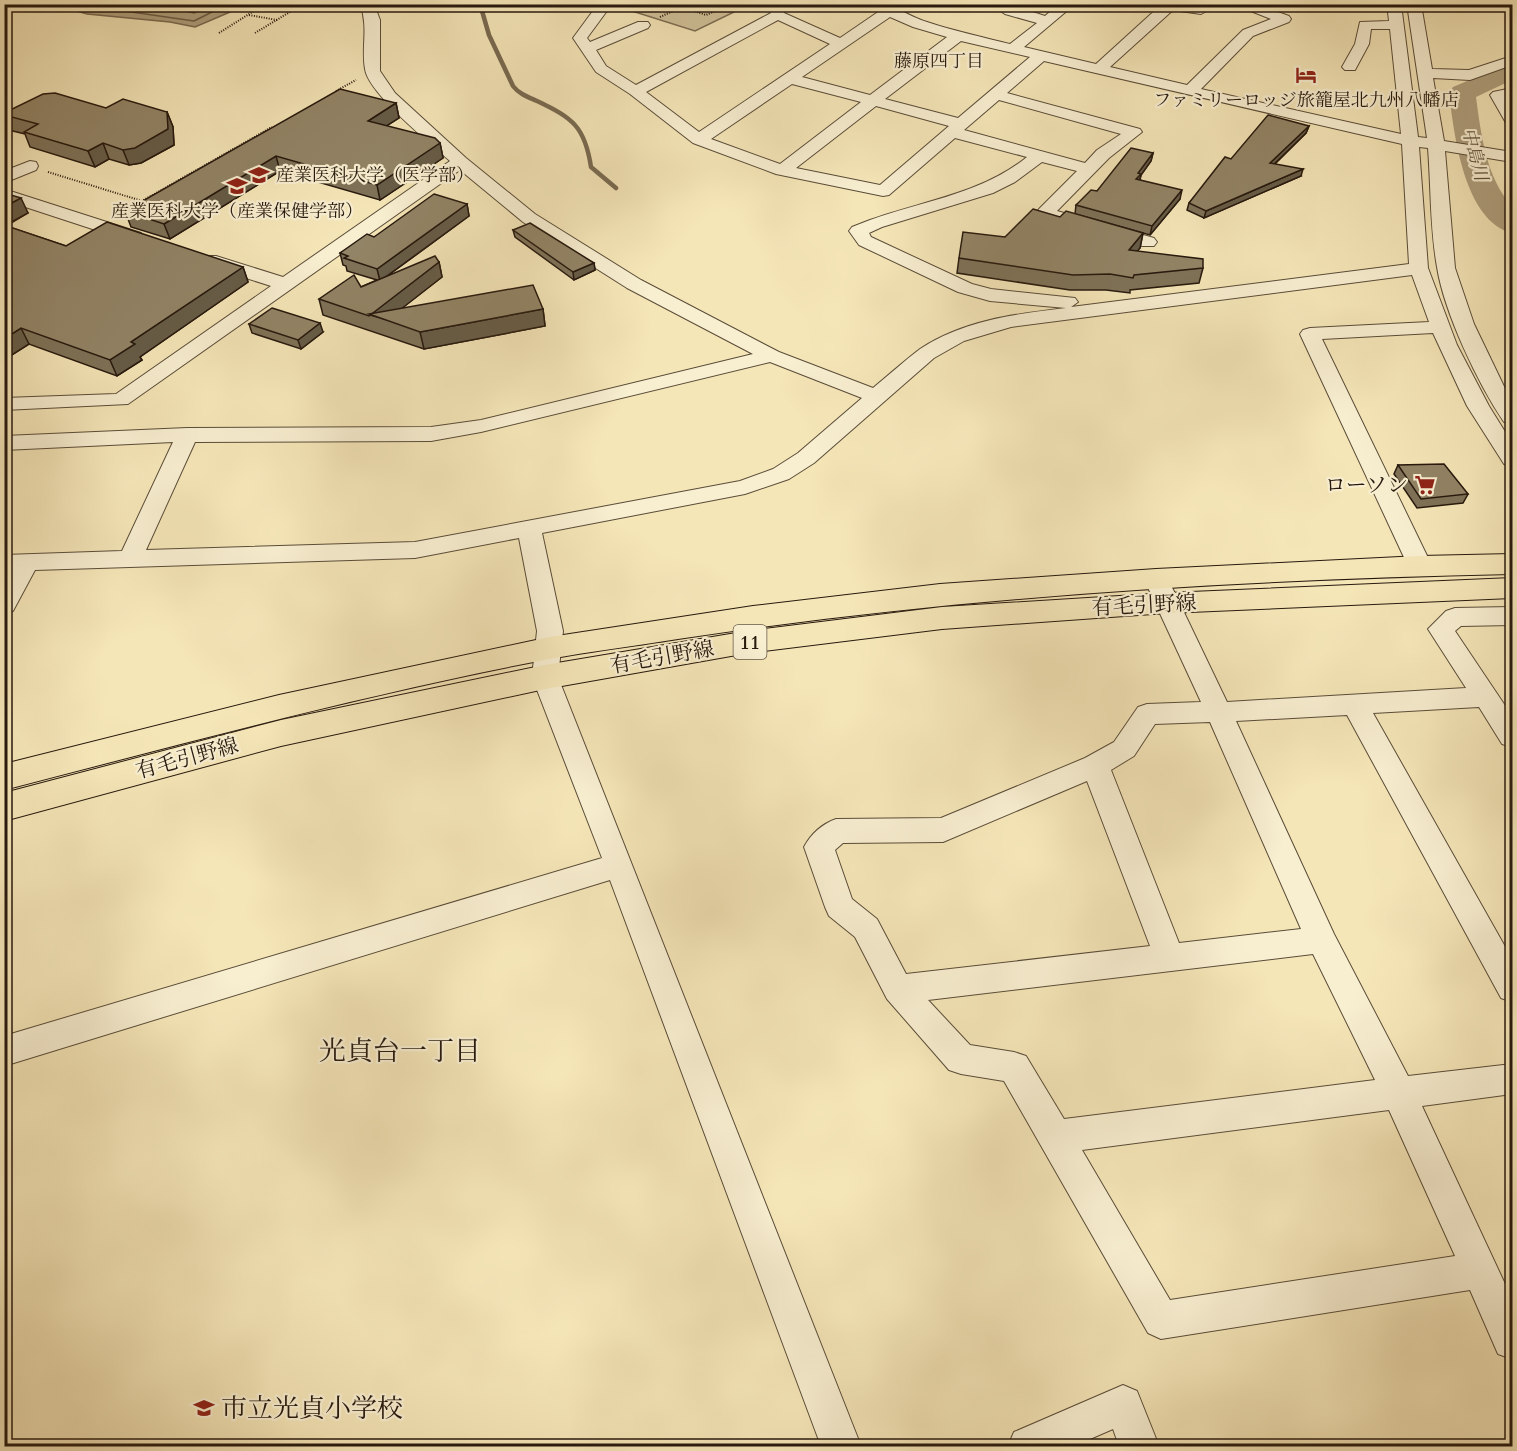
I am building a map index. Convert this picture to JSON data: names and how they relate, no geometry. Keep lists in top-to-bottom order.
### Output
{
  "streets": {
    "main road": ["有毛引野線", "11"]
  },
  "districts": ["藤原四丁目", "光貞台一丁目"],
  "water": ["中島川"],
  "places": {
    "hotel": ["ファミリーロッジ旅籠屋北九州八幡店"],
    "school or university": ["産業医科大学（医学部）", "産業医科大学（産業保健学部）", "市立光貞小学校"],
    "supermarket": ["ローソン"]
  }
}
